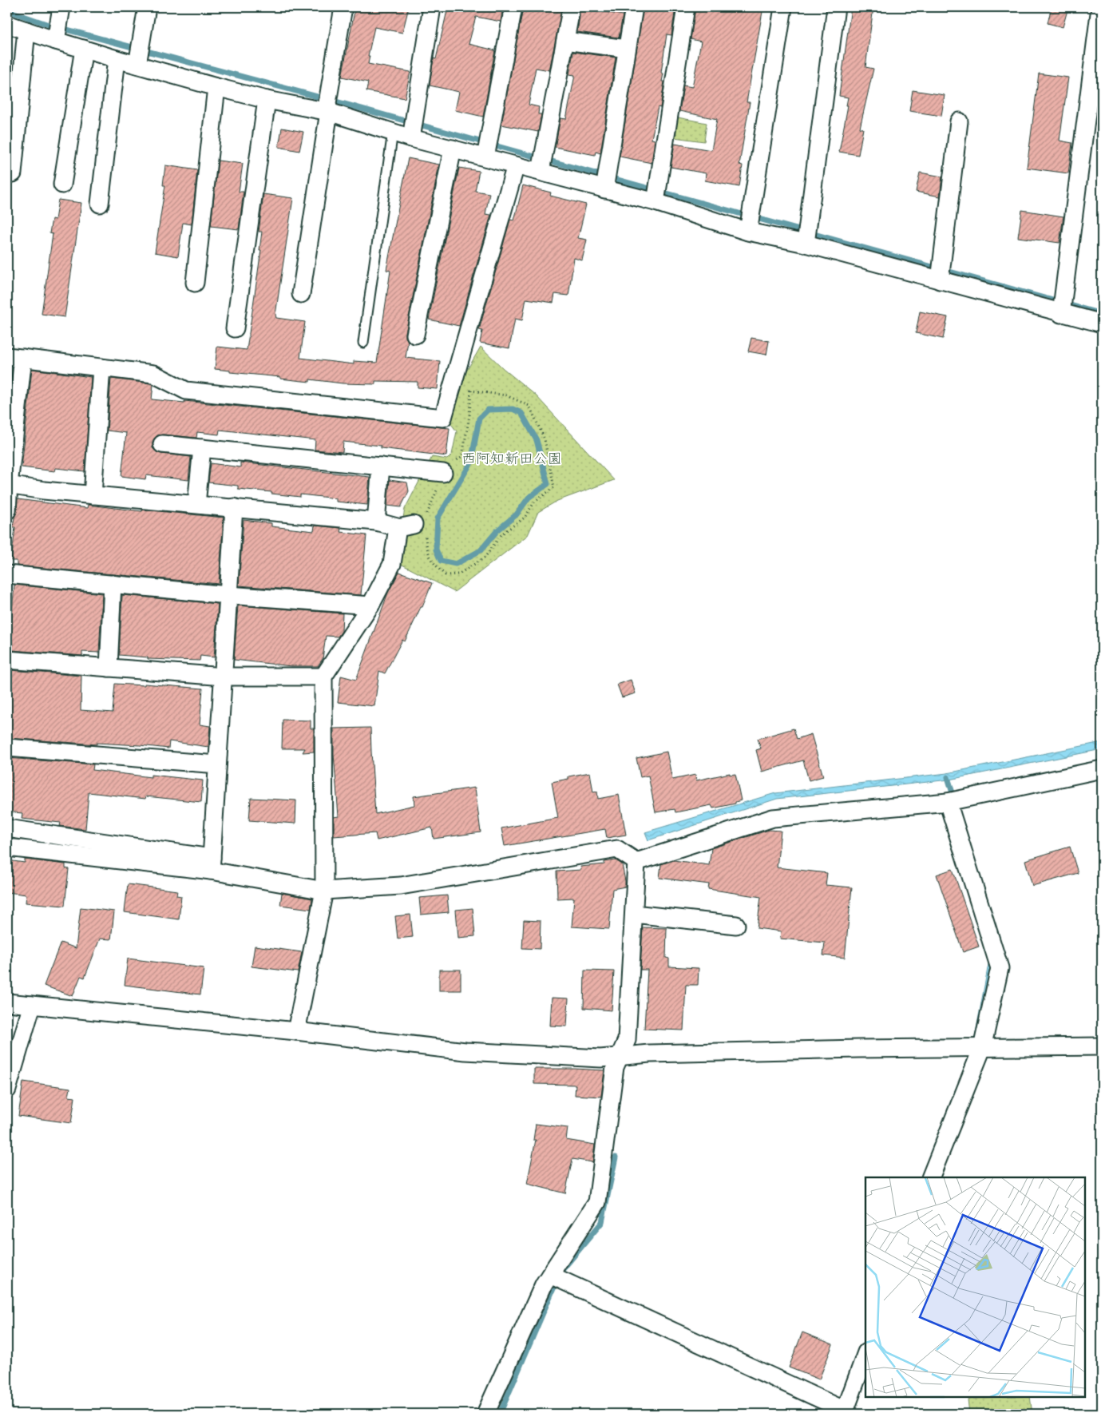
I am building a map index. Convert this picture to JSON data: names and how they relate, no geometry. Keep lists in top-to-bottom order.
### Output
{
  "parks": ["西阿知新田公園"]
}
